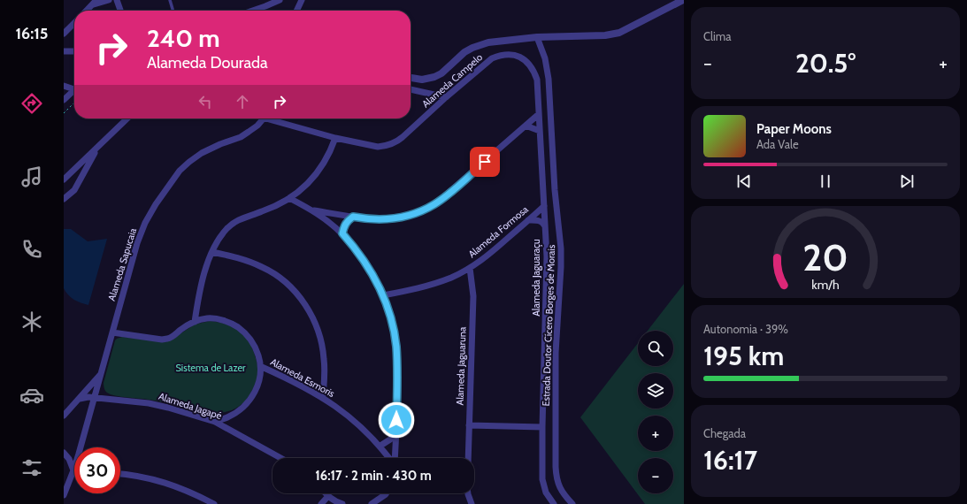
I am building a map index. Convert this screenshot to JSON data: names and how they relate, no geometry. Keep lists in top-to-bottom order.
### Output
{
  "streets": {
    "street": [
      "Alameda Campelo",
      "Alameda Formosa",
      "Alameda Sapucaia",
      "Alameda Jaguaraçu",
      "Estrada Doutor Cícero Borges de Morais",
      "Alameda Jaguaruna",
      "Alameda Esmoris",
      "Alameda Jagapé"
    ]
  },
  "crossings": [
    ["Alameda Campelo", "Alameda Jaguaraçu"],
    ["Alameda Formosa", "Alameda Jaguaraçu"],
    ["Alameda Formosa", "Alameda Jaguaruna"],
    ["Alameda Sapucaia", "Alameda Jagapé"]
  ],
  "parks": ["Sistema de Lazer"],
  "page": {
    "tabs": "16:15",
    "tile": [
      "Clima",
      ["Autonomia · 39%", "195 km"],
      ["Chegada", "16:17"]
    ],
    "turn": ["240 m", "Alameda Dourada"],
    "heat": ["−", "20.5°", "+"],
    "song": ["Paper Moons", "Ada Vale"],
    "map_buttons": ["+", "−"],
    "limit": "30",
    "trip": "16:17 · 2 min · 430 m",
    "gauge": ["20", "km/h"]
  }
}
